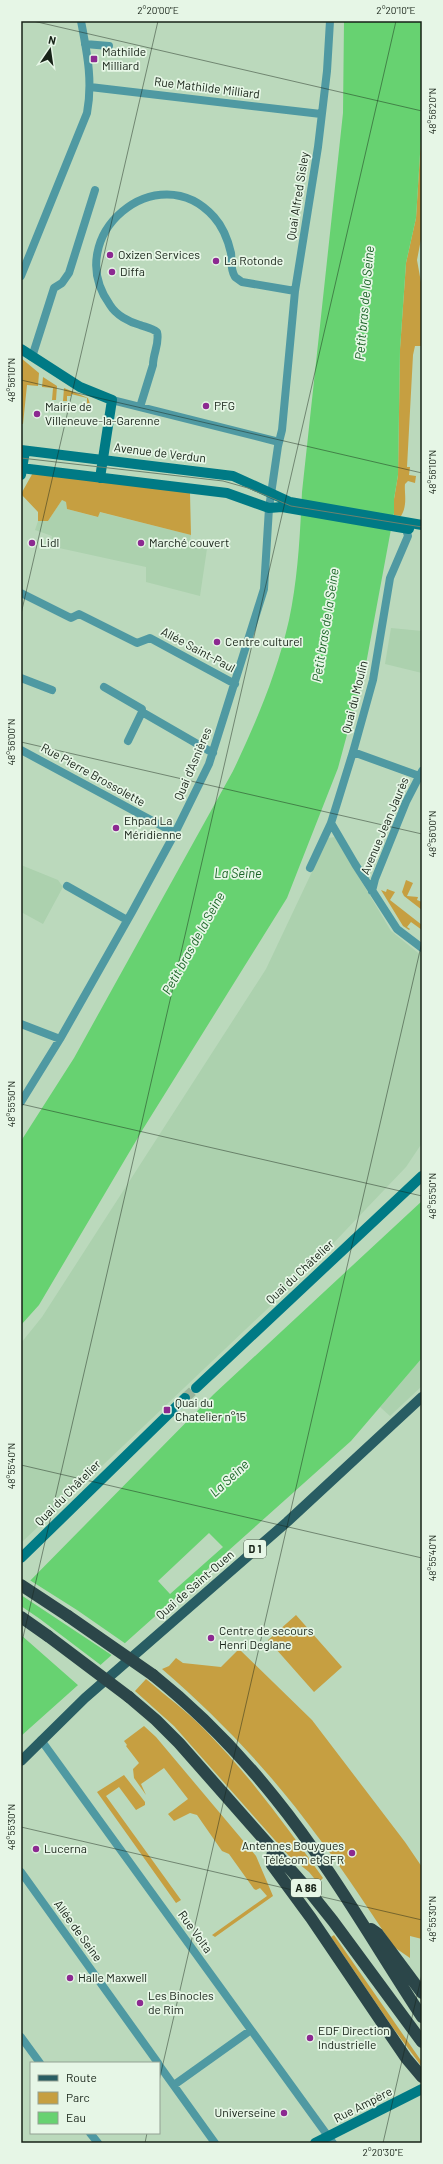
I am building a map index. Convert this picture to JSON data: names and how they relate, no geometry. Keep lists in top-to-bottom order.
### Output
{
  "streets": {
    "highway": ["A 86"],
    "main road": [
      "Avenue de Verdun",
      "Quai du Châtelier",
      "D 1",
      "Quai de Saint-Ouen",
      "Rue Ampère"
    ],
    "street": [
      "Rue Mathilde Milliard",
      "Quai Alfred Sisley",
      "Allée Saint-Paul",
      "Quai du Moulin",
      "Quai d'Asnières",
      "Rue Pierre Brossolette",
      "Avenue Jean Jaurès",
      "Allée de Seine",
      "Rue Volta"
    ]
  },
  "crossings": [
    ["Rue Mathilde Milliard", "Quai Alfred Sisley"],
    ["Quai Alfred Sisley", "Avenue de Verdun"],
    ["Quai Alfred Sisley", "Quai d'Asnières"],
    ["Avenue de Verdun", "Quai d'Asnières"],
    ["Allée Saint-Paul", "Quai d'Asnières"],
    ["Quai d'Asnières", "Rue Pierre Brossolette"],
    ["Quai de Saint-Ouen", "Rue Volta"],
    ["Rue Volta", "Rue Ampère"]
  ],
  "water": ["Petit bras de la Seine", "La Seine"],
  "places": {
    "transit": ["Mathilde Milliard", "Quai du Chatelier n°15"],
    "other": [
      "Oxizen Services",
      "La Rotonde",
      "Diffa",
      "PFG",
      "Mairie de Villeneuve-la-Garenne",
      "Lidl",
      "Marché couvert",
      "Centre culturel",
      "Ehpad La Méridienne",
      "Centre de secours Henri Deglane",
      "Lucerna",
      "Antennes Bouygues Télécom et SFR",
      "Halle Maxwell",
      "Les Binocles de Rim",
      "EDF Direction Industrielle",
      "Universeine"
    ]
  },
  "legend": ["Route", "Parc", "Eau"],
  "north": "top",
  "coordinates": [
    "2°20'00\"E",
    "2°20'10\"E",
    "48°56'20\"N",
    "48°56'10\"N",
    "48°56'00\"N",
    "48°55'50\"N",
    "48°55'40\"N",
    "48°55'30\"N",
    "2°20'30\"E"
  ]
}
